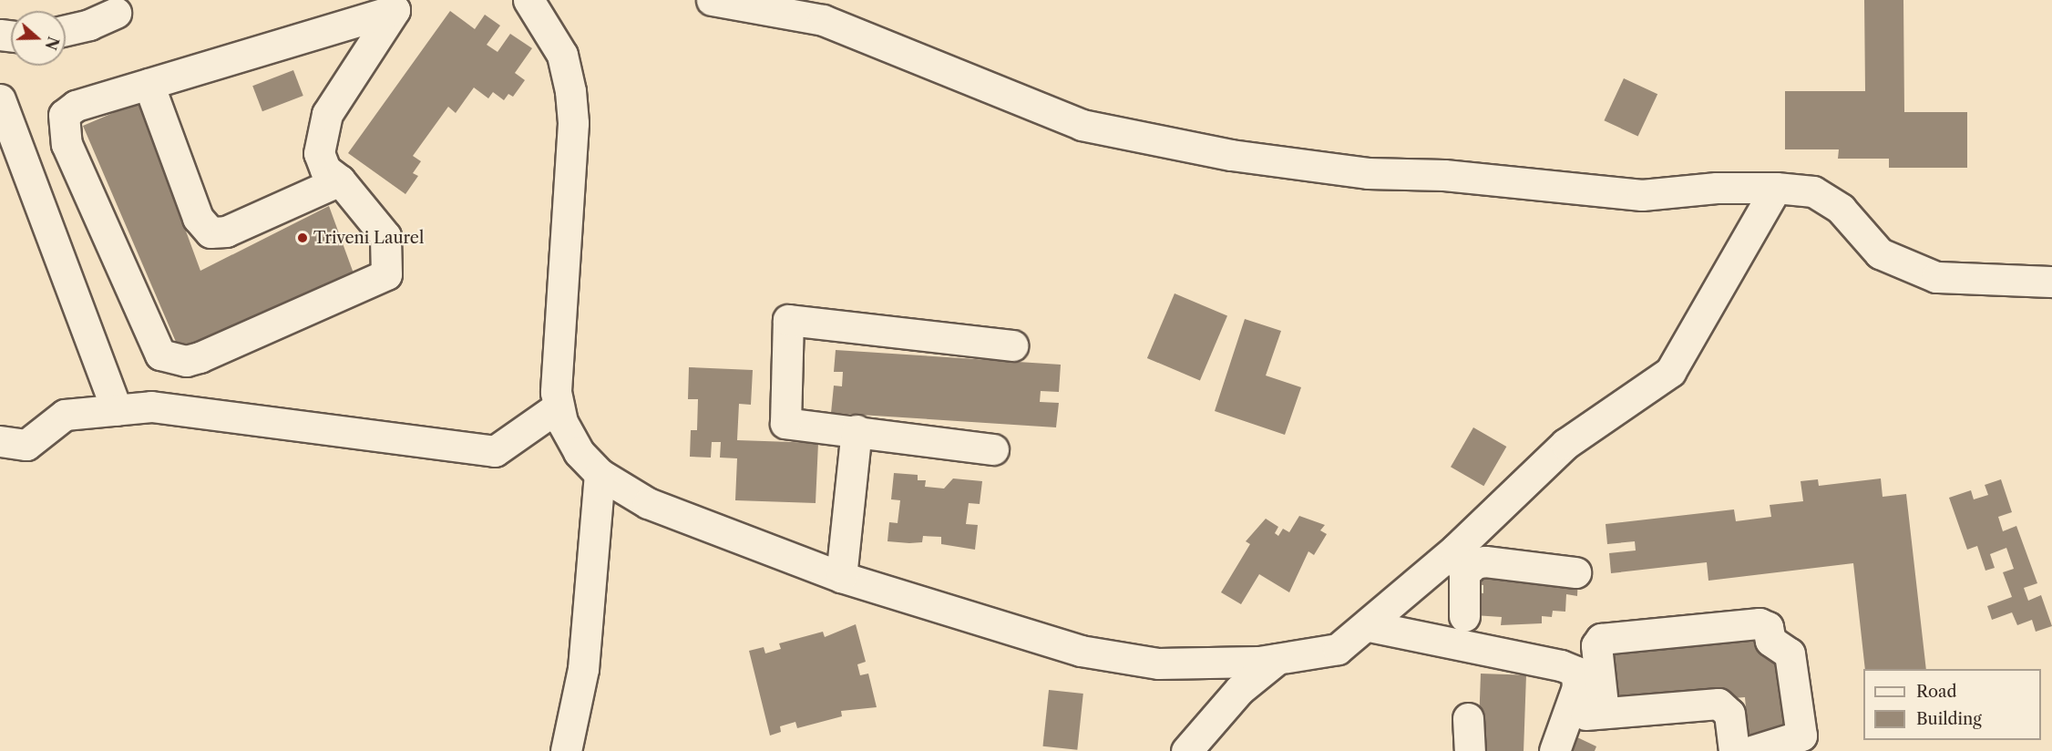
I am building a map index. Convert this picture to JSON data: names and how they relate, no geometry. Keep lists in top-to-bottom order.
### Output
{
  "places": ["Triveni Laurel"],
  "legend": ["Road", "Building"],
  "north": "right"
}
